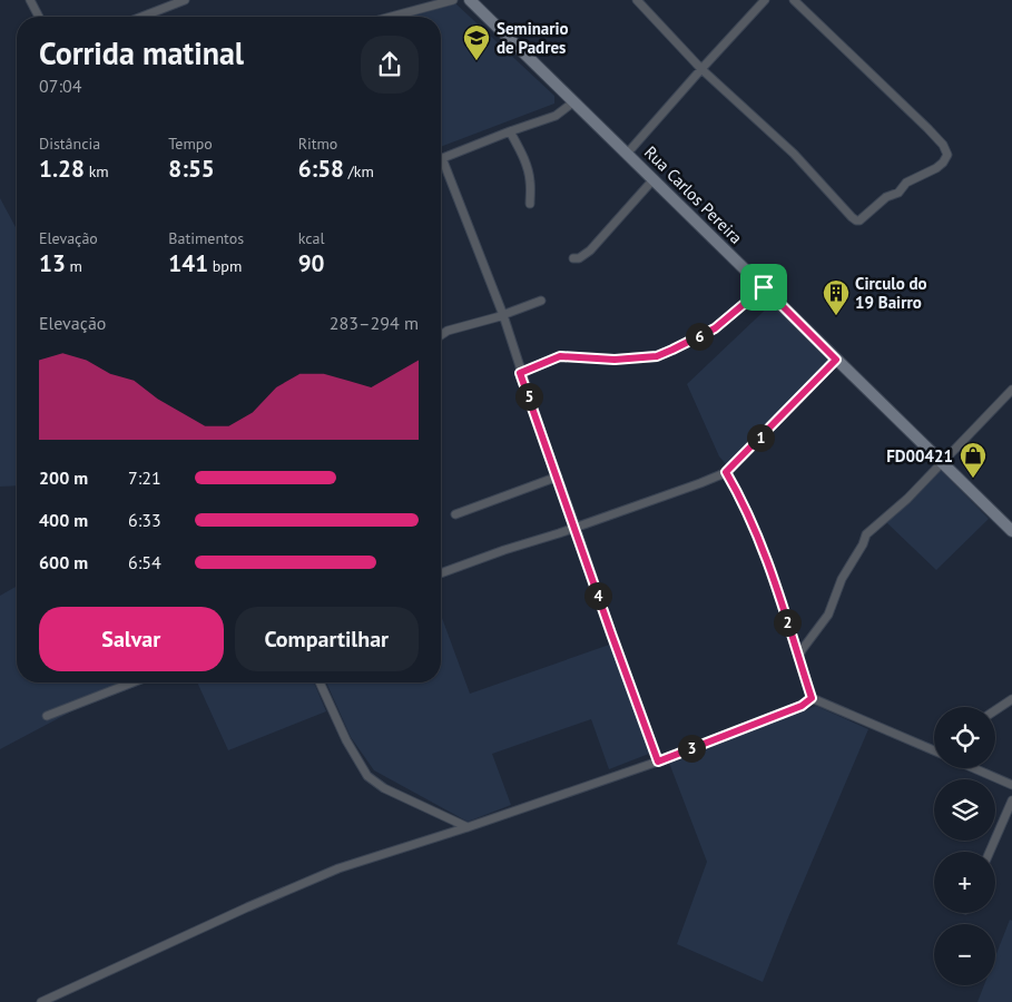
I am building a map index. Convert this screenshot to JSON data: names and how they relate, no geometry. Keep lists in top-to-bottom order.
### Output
{
  "streets": {
    "main road": ["Rua Carlos Pereira"]
  },
  "places": {
    "school or university": ["Seminario de Padres"],
    "building": ["Circulo do 19 Bairro"],
    "shop": ["FD00421"]
  },
  "page": {
    "heading": ["Corrida matinal", "07:04"],
    "stats": [
      ["Distância", "1.28 km"],
      ["Tempo", "8:55"],
      ["Ritmo", "6:58 /km"],
      ["Elevação", "13 m"],
      ["Batimentos", "141 bpm"],
      ["kcal", "90"]
    ],
    "chart": ["Elevação", "283–294 m"],
    "pins": [
      "6",
      "5",
      "1",
      "4",
      "2",
      "3"
    ],
    "list": [
      {
        "name": "200 m",
        "note": "7:21"
      },
      {
        "name": "400 m",
        "note": "6:33"
      },
      {
        "name": "600 m",
        "note": "6:54"
      }
    ],
    "buttons": ["Salvar", "Compartilhar"],
    "map_buttons": ["+", "−"]
  }
}
